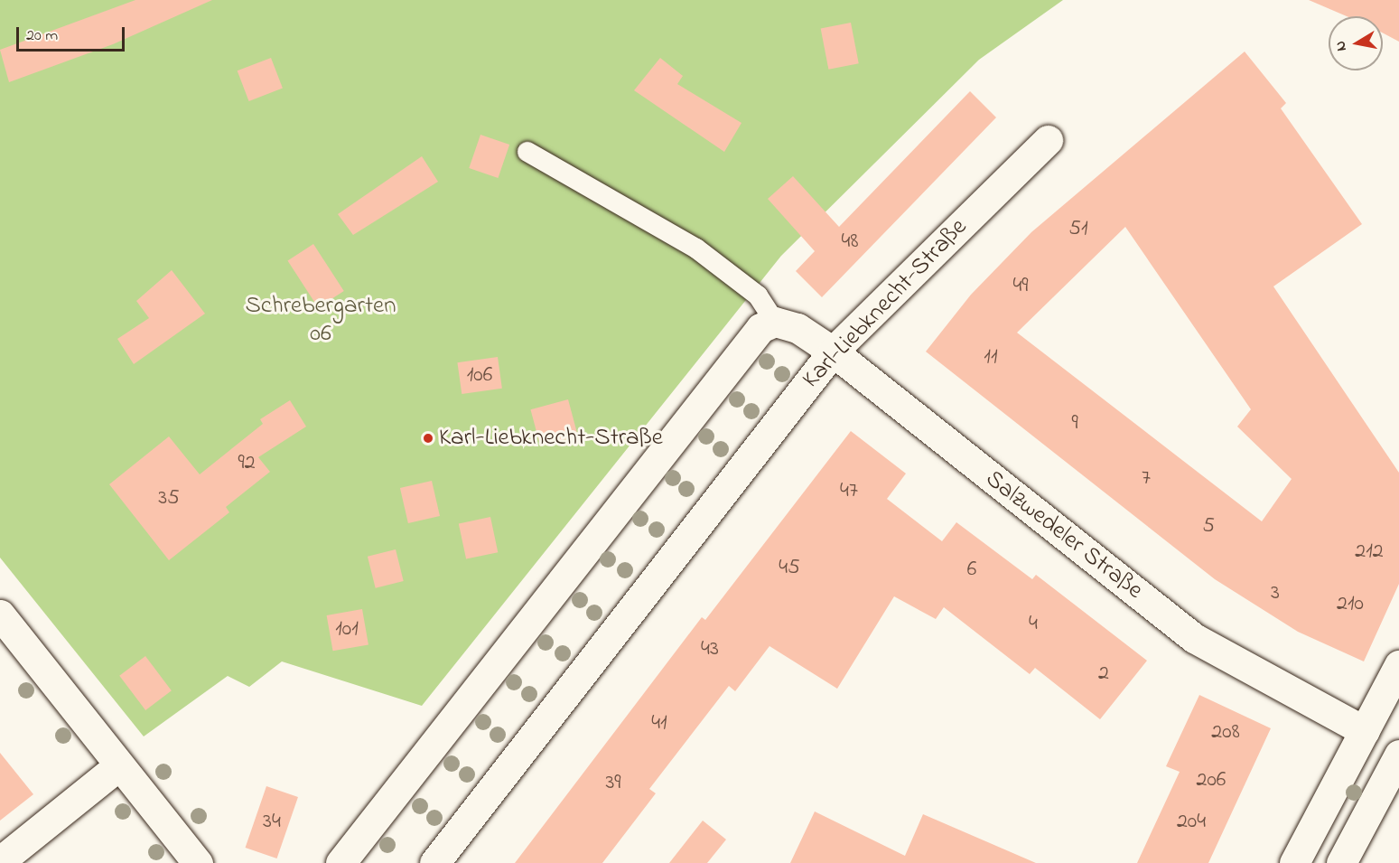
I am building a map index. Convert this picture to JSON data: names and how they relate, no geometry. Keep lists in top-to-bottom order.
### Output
{
  "streets": {
    "street": ["Karl-Liebknecht-Straße", "Salzwedeler Straße"]
  },
  "crossings": [
    ["Karl-Liebknecht-Straße", "Salzwedeler Straße"]
  ],
  "parks": ["Schrebergarten 06"],
  "places": ["Karl-Liebknecht-Straße"],
  "house_numbers": [
    "51",
    "48",
    "49",
    "11",
    "106",
    "9",
    "92",
    "7",
    "47",
    "35",
    "5",
    "212",
    "45",
    "6",
    "3",
    "210",
    "4",
    "101",
    "43",
    "2",
    "41",
    "208",
    "206",
    "39",
    "34",
    "204"
  ],
  "scale_bar": "20 m",
  "north": "left"
}
